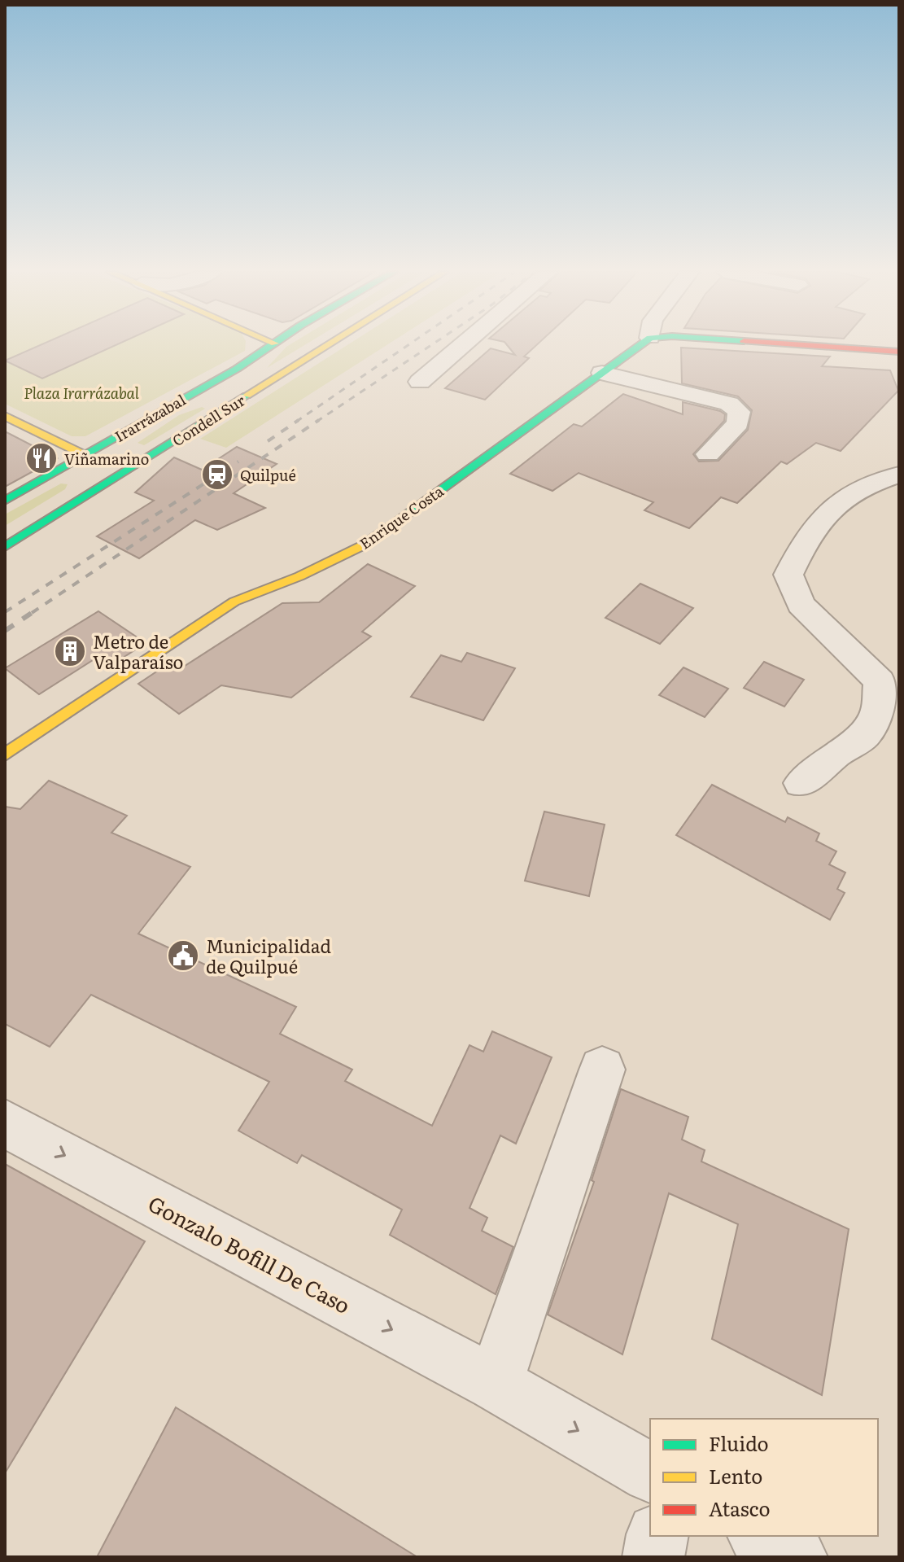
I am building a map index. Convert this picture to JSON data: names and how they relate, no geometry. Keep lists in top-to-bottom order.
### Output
{
  "streets": {
    "street": [
      "Irarrázabal",
      "Condell Sur",
      "Enrique Costa",
      "Gonzalo Bofill De Caso"
    ]
  },
  "one_way": ["Gonzalo Bofill De Caso"],
  "parks": ["Plaza Irarrázabal"],
  "places": {
    "restaurant": ["Viñamarino"],
    "station": ["Quilpué"],
    "building": ["Metro de Valparaíso"],
    "public building": ["Municipalidad de Quilpué"]
  },
  "legend": ["Fluido", "Lento", "Atasco"]
}
